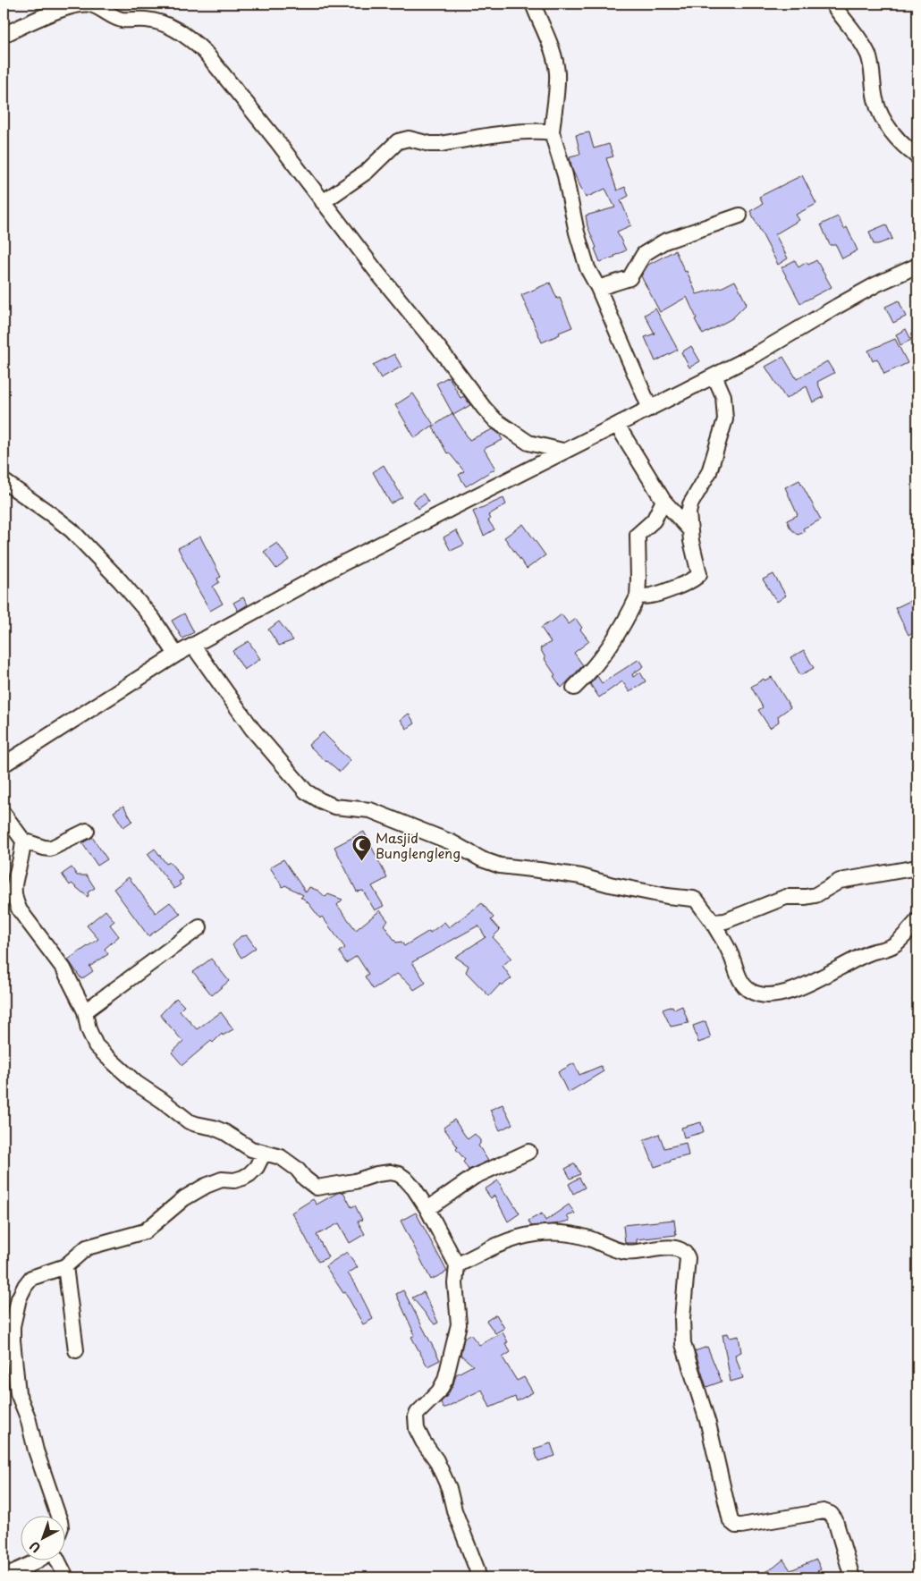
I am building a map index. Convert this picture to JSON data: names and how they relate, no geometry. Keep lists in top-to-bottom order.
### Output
{
  "places": {
    "mosque": ["Masjid Bunglengleng"]
  },
  "north": "bottom left"
}
